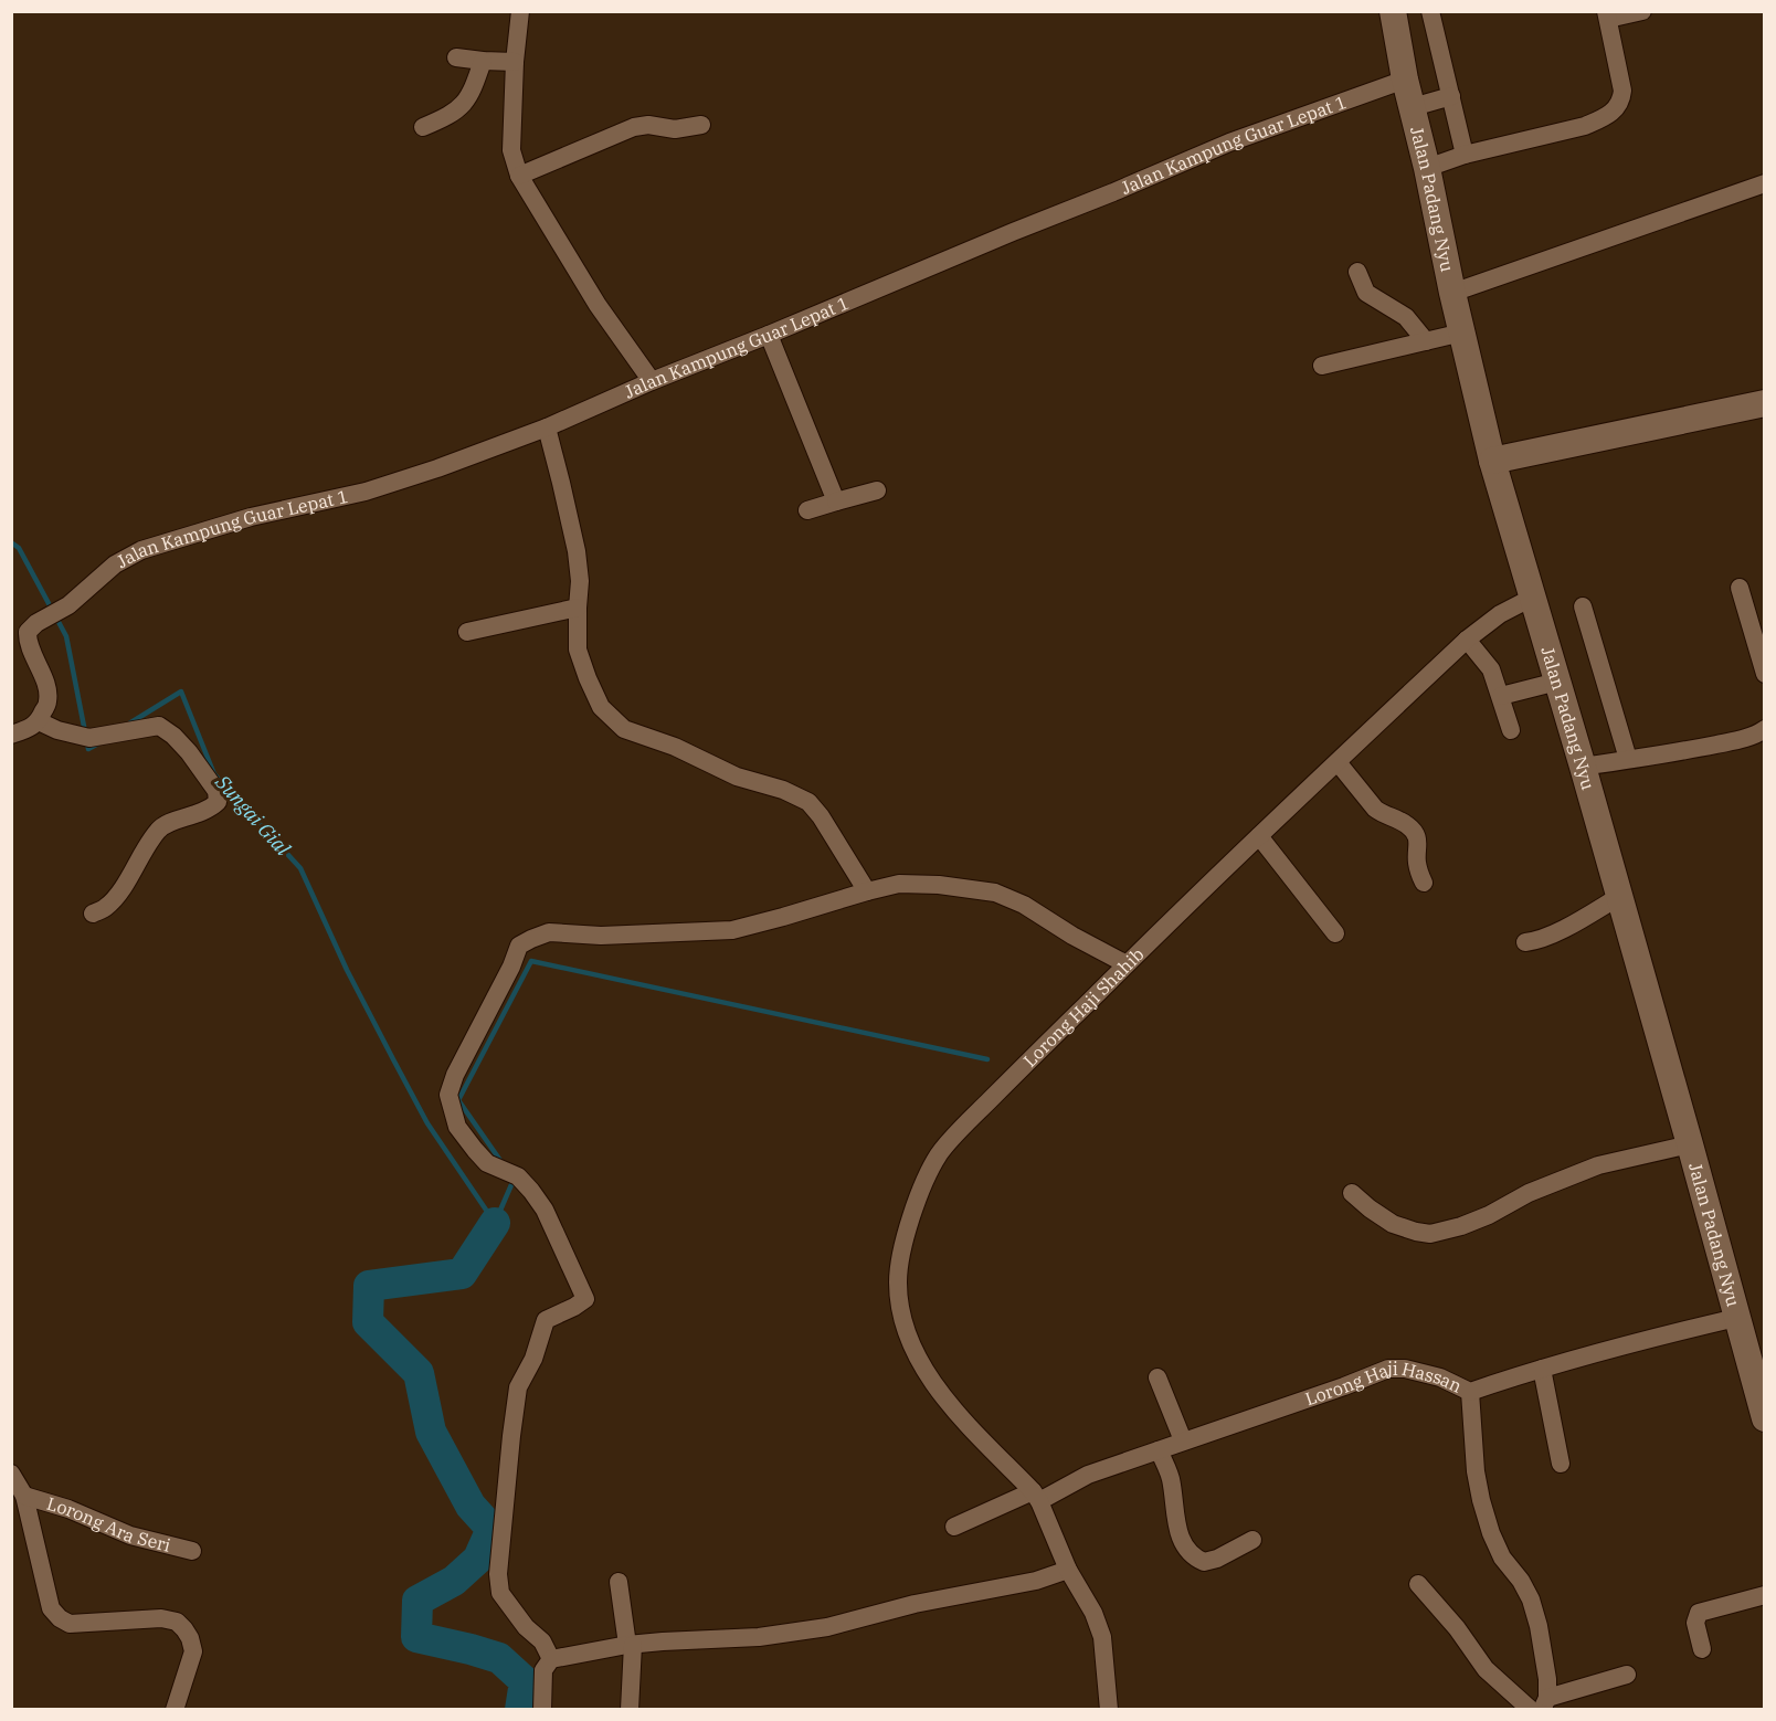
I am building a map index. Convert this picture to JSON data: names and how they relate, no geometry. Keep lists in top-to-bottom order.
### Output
{
  "streets": {
    "street": [
      "Jalan Kampung Guar Lepat 1",
      "Jalan Padang Nyu",
      "Lorong Haji Shahib",
      "Lorong Haji Hassan",
      "Lorong Ara Seri"
    ]
  },
  "crossings": [
    ["Jalan Kampung Guar Lepat 1", "Jalan Padang Nyu"],
    ["Jalan Padang Nyu", "Lorong Haji Shahib"],
    ["Jalan Padang Nyu", "Lorong Haji Hassan"],
    ["Lorong Haji Shahib", "Lorong Haji Hassan"]
  ],
  "water": ["Sungai Gial"]
}
